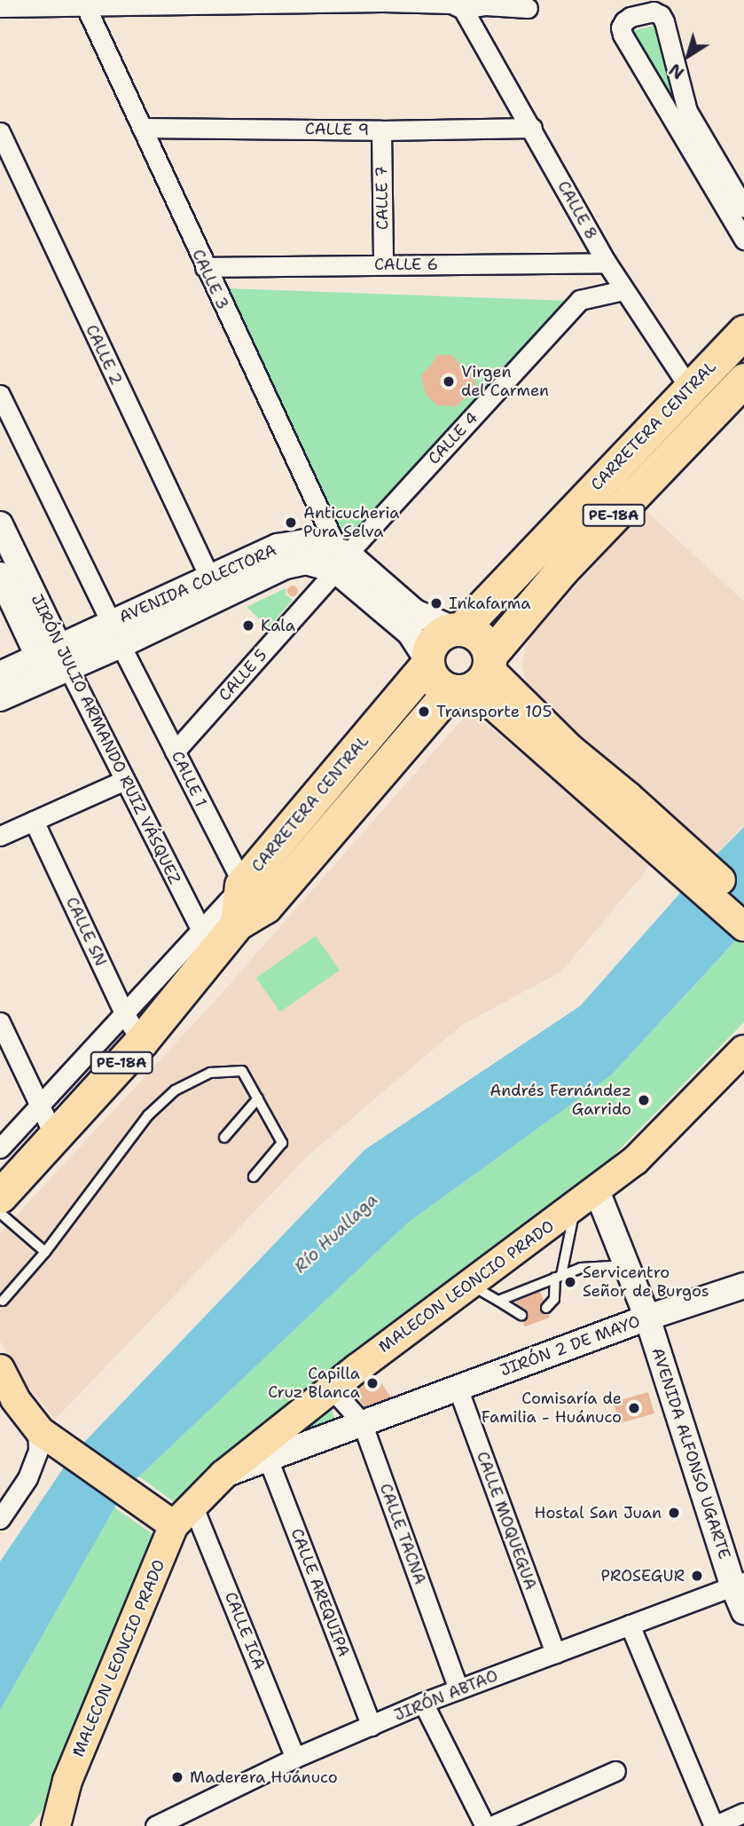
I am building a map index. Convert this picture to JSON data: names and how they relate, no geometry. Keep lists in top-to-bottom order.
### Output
{
  "streets": {
    "highway": ["CARRETERA CENTRAL", "PE-18A"],
    "main road": ["MALECON LEONCIO PRADO"],
    "street": [
      "CALLE 9",
      "CALLE 7",
      "CALLE 8",
      "CALLE 6",
      "CALLE 3",
      "CALLE 2",
      "CALLE 4",
      "AVENIDA COLECTORA",
      "CALLE 5",
      "JIRÓN JULIO ARMANDO RUIZ VÁSQUEZ",
      "CALLE 1",
      "CALLE SN",
      "JIRÓN 2 DE MAYO",
      "AVENIDA ALFONSO UGARTE",
      "CALLE MOQUEGUA",
      "CALLE TACNA",
      "CALLE AREQUIPA",
      "CALLE ICA",
      "JIRÓN ABTAO"
    ]
  },
  "crossings": [
    ["CALLE 9", "CALLE 7"],
    ["CALLE 9", "CALLE 8"],
    ["CALLE 9", "CALLE 3"],
    ["CALLE 7", "CALLE 6"],
    ["CALLE 8", "CALLE 6"],
    ["CALLE 8", "CARRETERA CENTRAL"],
    ["CALLE 8", "CALLE 4"],
    ["CALLE 8", "PE-18A"],
    ["CALLE 6", "CALLE 3"],
    ["CALLE 3", "CALLE 4"],
    ["CALLE 3", "AVENIDA COLECTORA"],
    ["CALLE 3", "CALLE 5"],
    ["CALLE 2", "AVENIDA COLECTORA"],
    ["CARRETERA CENTRAL", "PE-18A"],
    ["CARRETERA CENTRAL", "AVENIDA COLECTORA"],
    ["CARRETERA CENTRAL", "JIRÓN JULIO ARMANDO RUIZ VÁSQUEZ"],
    ["CARRETERA CENTRAL", "CALLE 1"],
    ["CARRETERA CENTRAL", "CALLE SN"],
    ["CALLE 4", "AVENIDA COLECTORA"],
    ["CALLE 4", "CALLE 5"],
    ["PE-18A", "AVENIDA COLECTORA"],
    ["AVENIDA COLECTORA", "CALLE 5"],
    ["AVENIDA COLECTORA", "JIRÓN JULIO ARMANDO RUIZ VÁSQUEZ"],
    ["AVENIDA COLECTORA", "CALLE 1"],
    ["CALLE 5", "CALLE 1"],
    ["MALECON LEONCIO PRADO", "JIRÓN 2 DE MAYO"],
    ["MALECON LEONCIO PRADO", "AVENIDA ALFONSO UGARTE"],
    ["MALECON LEONCIO PRADO", "CALLE TACNA"],
    ["MALECON LEONCIO PRADO", "CALLE ICA"],
    ["JIRÓN 2 DE MAYO", "AVENIDA ALFONSO UGARTE"],
    ["JIRÓN 2 DE MAYO", "CALLE MOQUEGUA"],
    ["JIRÓN 2 DE MAYO", "CALLE TACNA"],
    ["JIRÓN 2 DE MAYO", "CALLE AREQUIPA"],
    ["AVENIDA ALFONSO UGARTE", "JIRÓN ABTAO"],
    ["CALLE MOQUEGUA", "JIRÓN ABTAO"],
    ["CALLE TACNA", "JIRÓN ABTAO"],
    ["CALLE AREQUIPA", "JIRÓN ABTAO"],
    ["CALLE ICA", "JIRÓN ABTAO"]
  ],
  "water": ["Río Huallaga"],
  "places": [
    "Virgen del Carmen",
    "Anticucheria Pura Selva",
    "Inkafarma",
    "Kala",
    "Transporte 105",
    "Andrés Fernández Garrido",
    "Servicentro Señor de Burgos",
    "Capilla Cruz Blanca",
    "Comisaría de Familia - Huánuco",
    "Hostal San Juan",
    "PROSEGUR",
    "Maderera Huánuco"
  ],
  "north": "bottom left"
}
